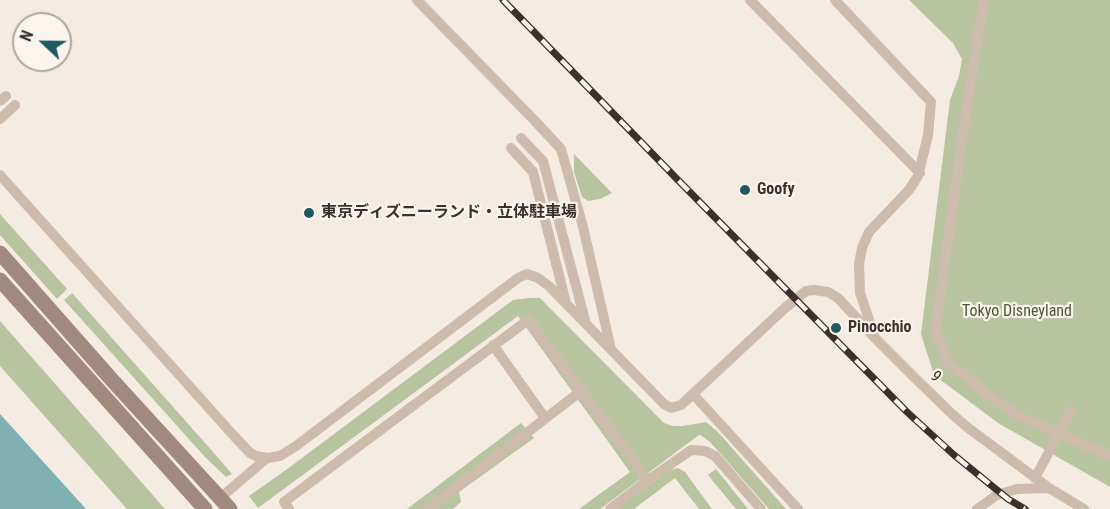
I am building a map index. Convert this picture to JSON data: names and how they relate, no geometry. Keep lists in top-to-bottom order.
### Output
{
  "streets": {
    "lane": ["9"]
  },
  "parks": ["Tokyo Disneyland"],
  "places": ["Goofy", "東京ディズニーランド・立体駐車場", "Pinocchio"],
  "north": "left"
}
